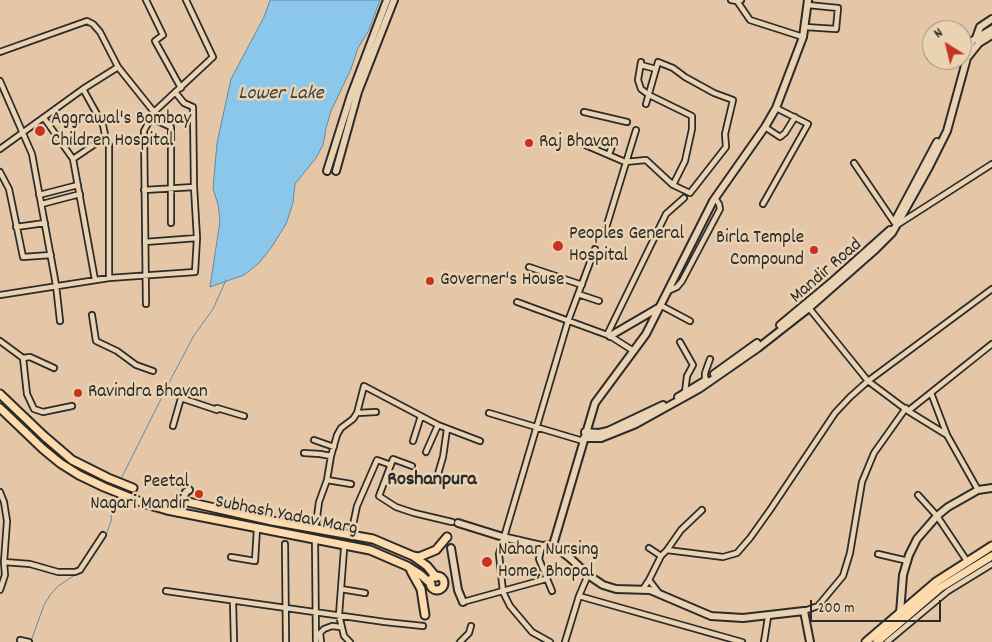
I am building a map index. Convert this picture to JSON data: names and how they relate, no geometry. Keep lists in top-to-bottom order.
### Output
{
  "streets": {
    "main road": ["Subhash Yadav Marg"],
    "street": ["Mandir Road"]
  },
  "districts": ["Roshanpura"],
  "water": ["Lower Lake"],
  "places": [
    "Aggrawal's Bombay Children Hospital",
    "Raj Bhavan",
    "Peoples General Hospital",
    "Birla Temple Compound",
    "Governer's House",
    "Ravindra Bhavan",
    "Peetal Nagari Mandir",
    "Nahar Nursing Home, Bhopal"
  ],
  "scale_bar": "200 m",
  "north": "top left"
}
